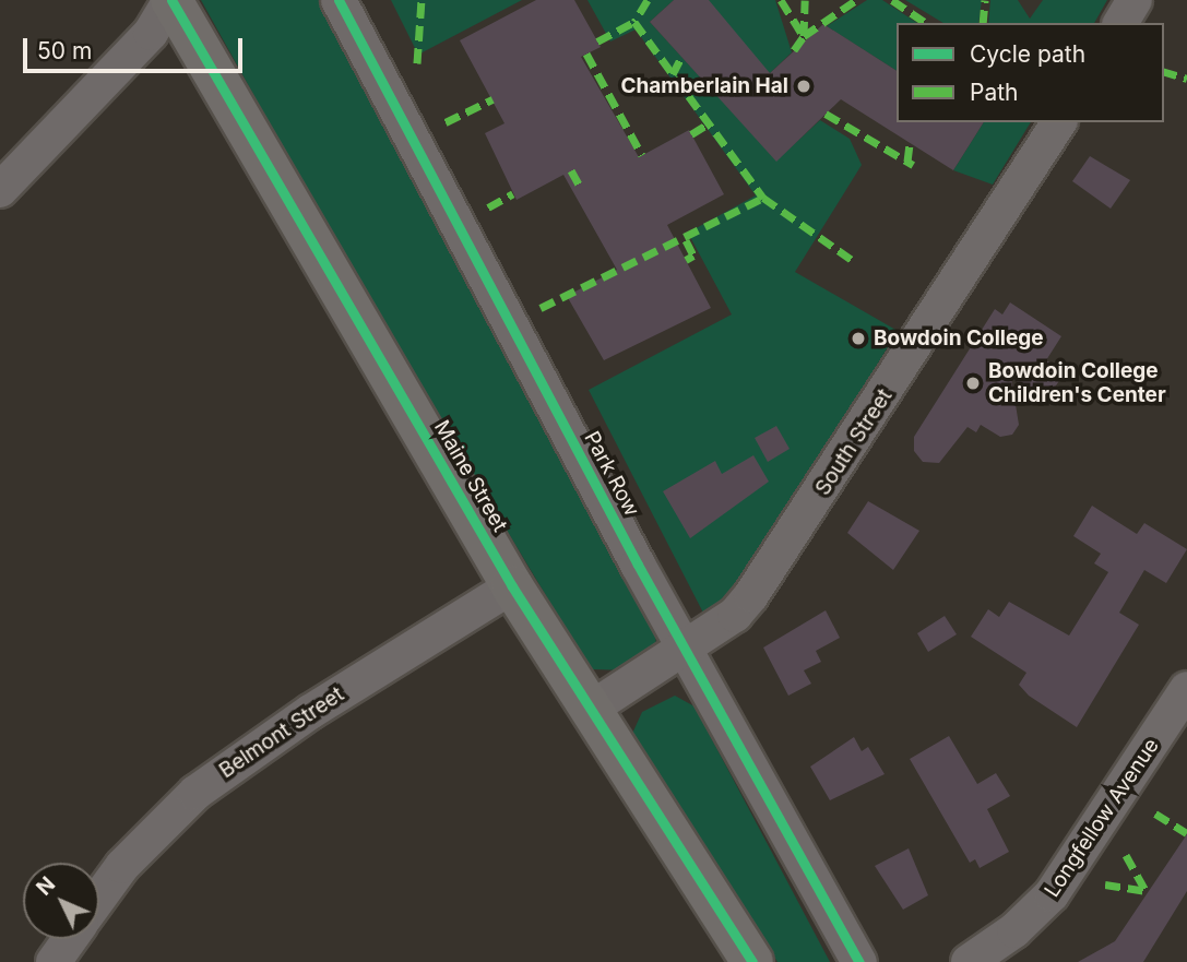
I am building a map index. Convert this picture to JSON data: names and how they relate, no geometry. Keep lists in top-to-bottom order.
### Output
{
  "streets": {
    "street": [
      "South Street",
      "Park Row",
      "Maine Street",
      "Belmont Street",
      "Longfellow Avenue"
    ]
  },
  "crossings": [
    ["South Street", "Park Row"],
    ["South Street", "Maine Street"],
    ["Maine Street", "Belmont Street"]
  ],
  "places": ["Chamberlain Hal", "Bowdoin College", "Bowdoin College Children's Center"],
  "legend": ["Cycle path", "Path"],
  "scale_bar": "50 m",
  "north": "top left"
}
